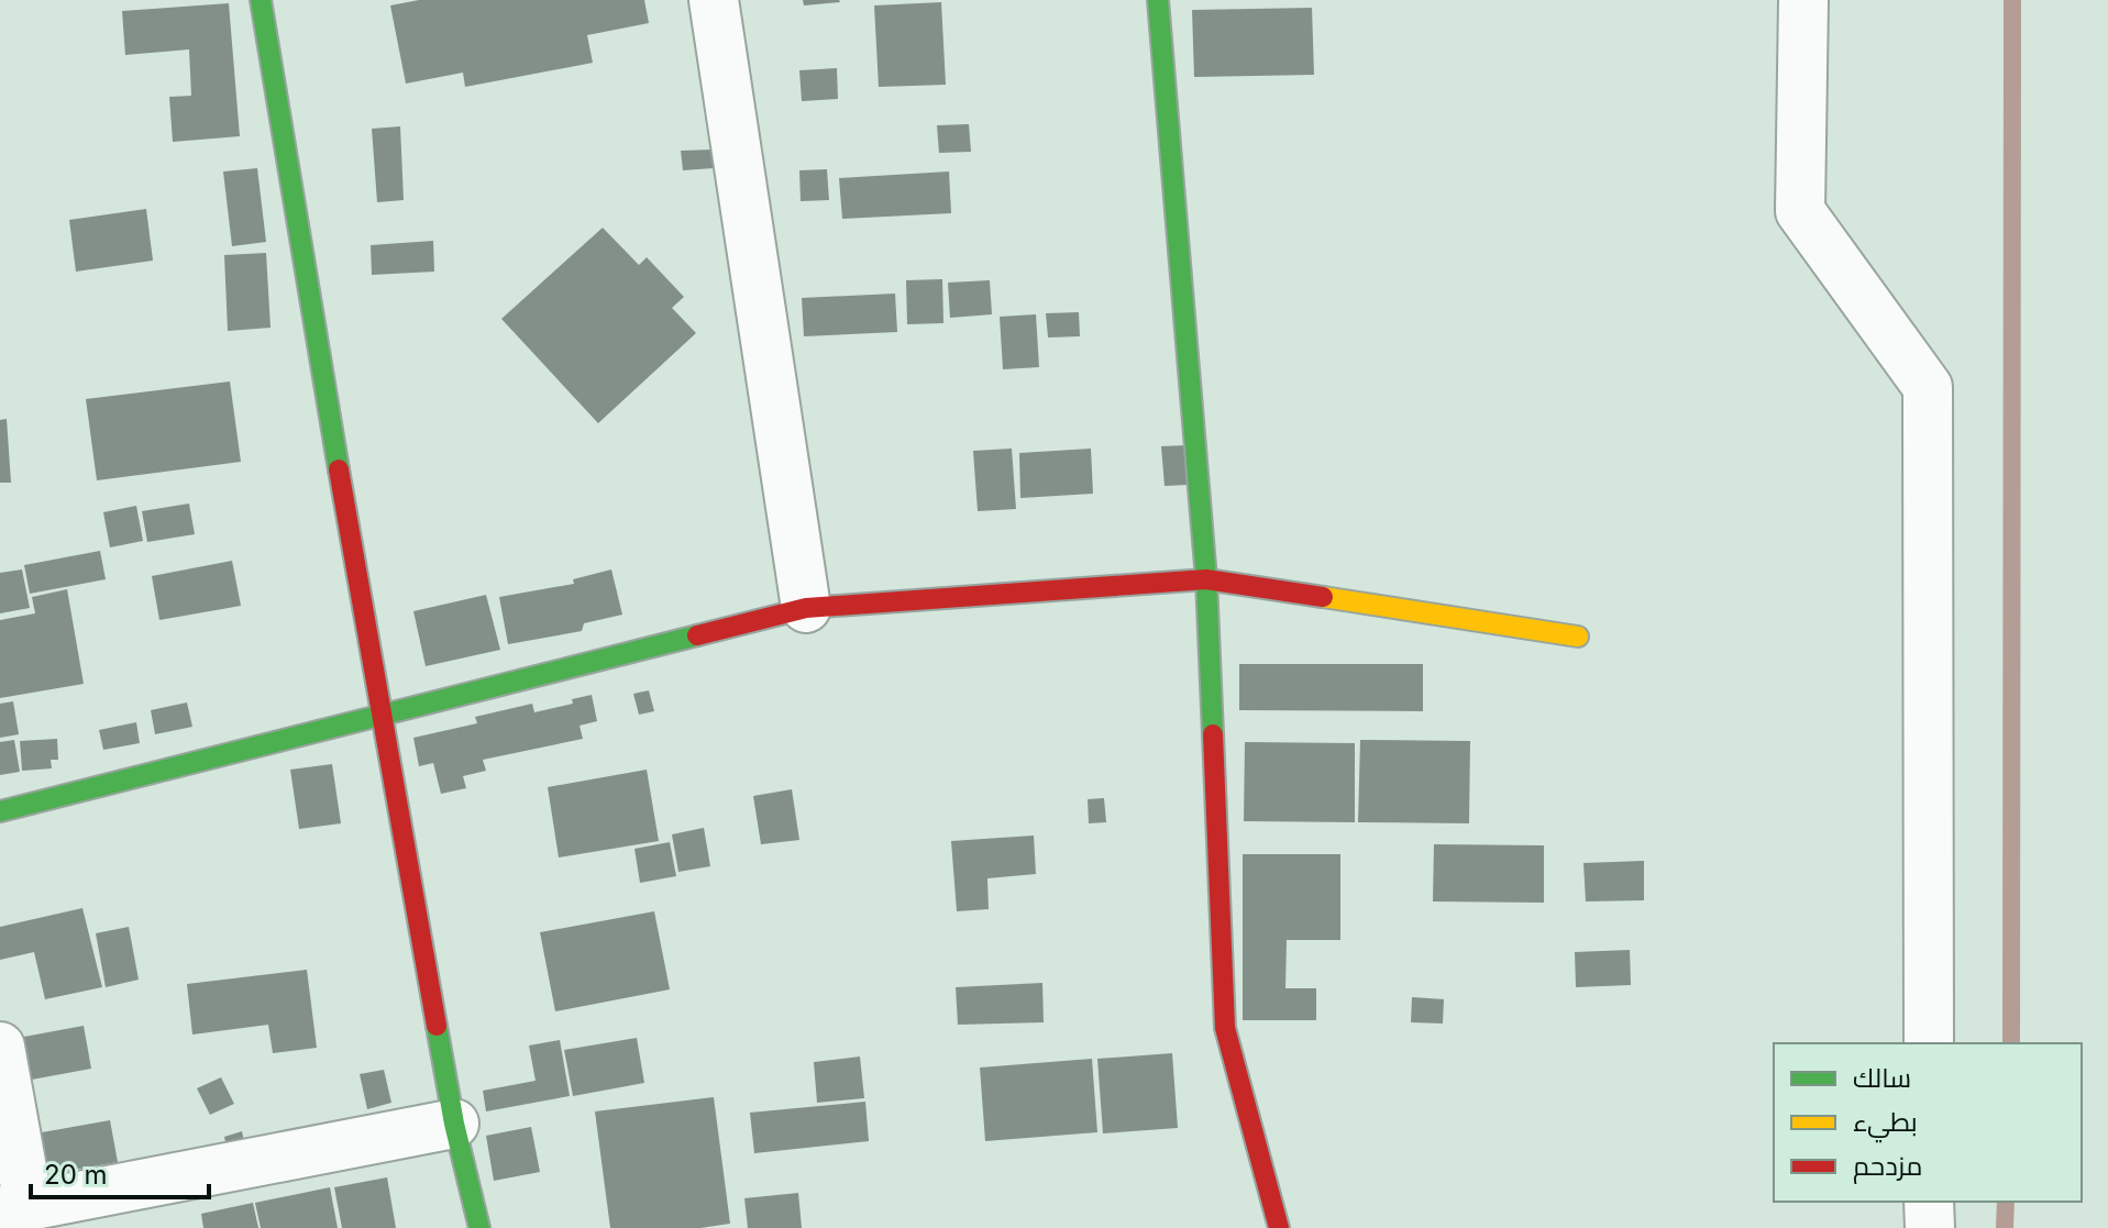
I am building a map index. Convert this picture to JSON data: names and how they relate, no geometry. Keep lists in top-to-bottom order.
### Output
{
  "legend": ["سالك", "بطيء", "مزدحم"],
  "scale_bar": "20 m"
}
